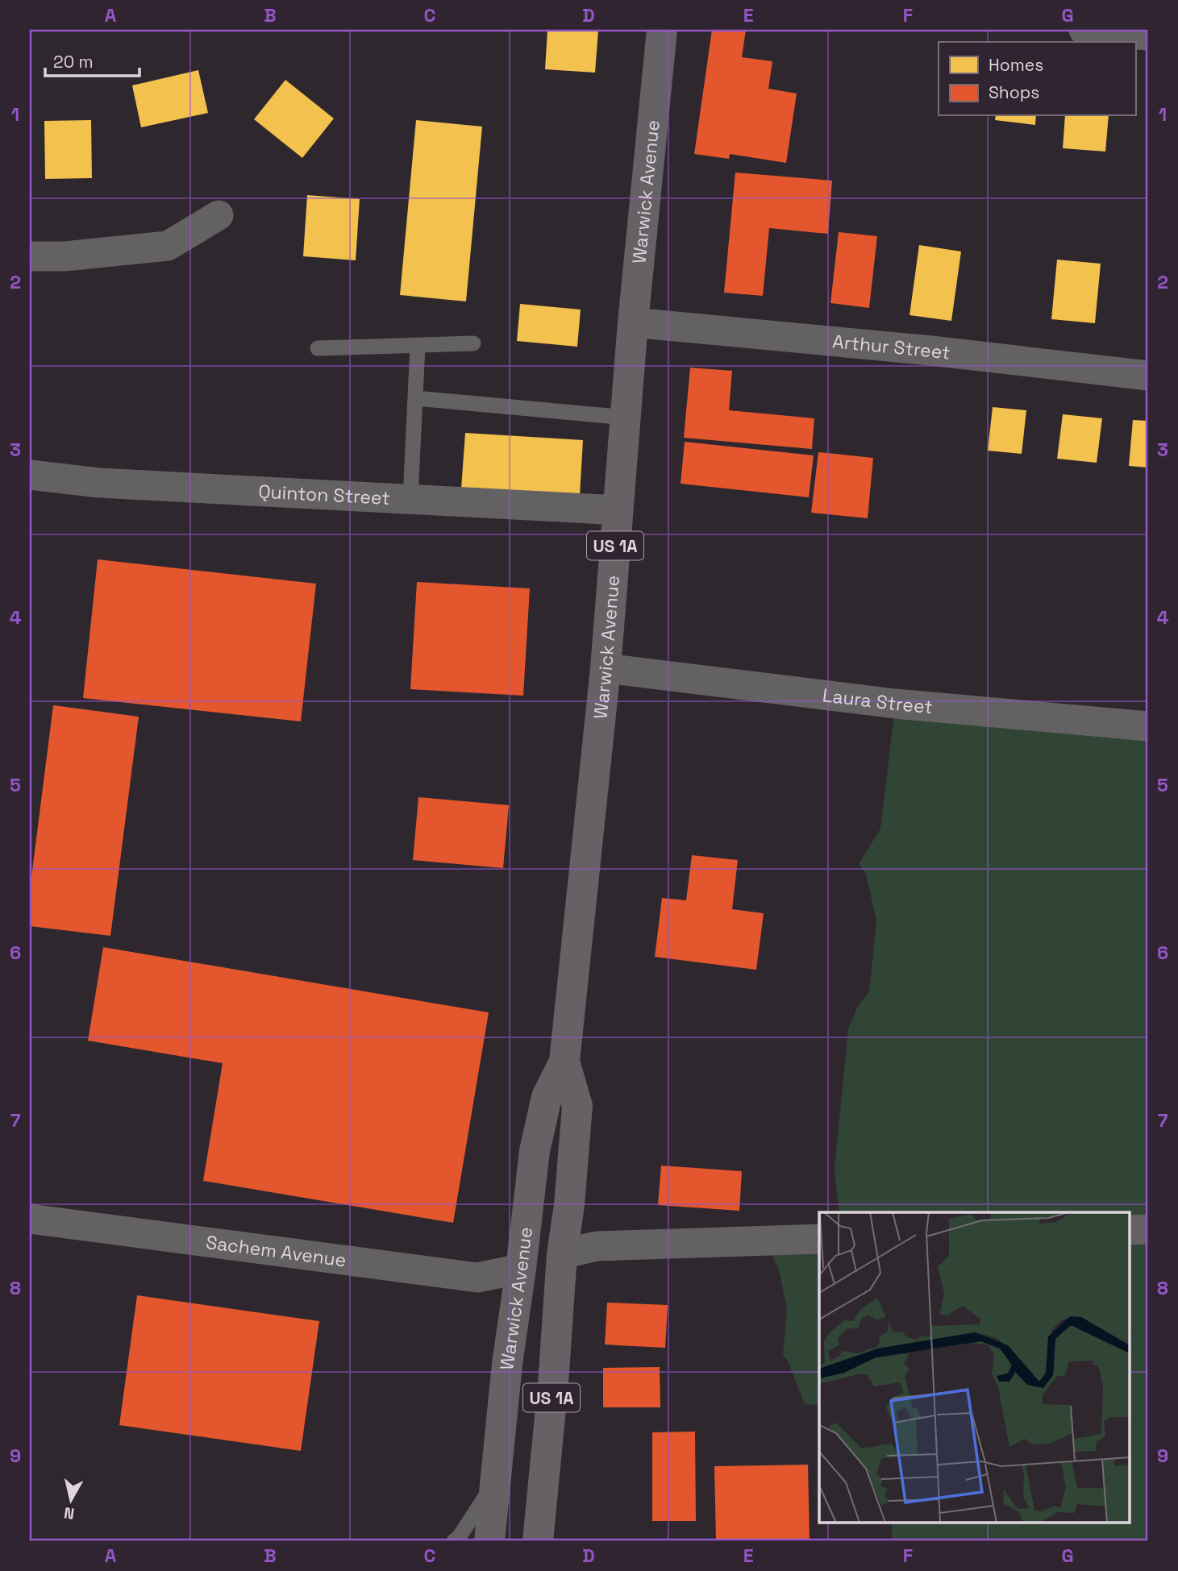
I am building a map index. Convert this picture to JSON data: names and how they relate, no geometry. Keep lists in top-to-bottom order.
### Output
{
  "streets": {
    "main road": ["Warwick Avenue", "US 1A"],
    "street": [
      "Arthur Street",
      "Quinton Street",
      "Laura Street",
      "Sachem Avenue"
    ]
  },
  "crossings": [
    ["Warwick Avenue", "Arthur Street"],
    ["Warwick Avenue", "Quinton Street"],
    ["Warwick Avenue", "Laura Street"],
    ["Warwick Avenue", "Sachem Avenue"]
  ],
  "legend": ["Homes", "Shops"],
  "scale_bar": "20 m",
  "north": "bottom",
  "grid": {
    "columns": [
      "A",
      "B",
      "C",
      "D",
      "E",
      "F",
      "G"
    ],
    "rows": [
      "1",
      "2",
      "3",
      "4",
      "5",
      "6",
      "7",
      "8",
      "9"
    ]
  }
}
